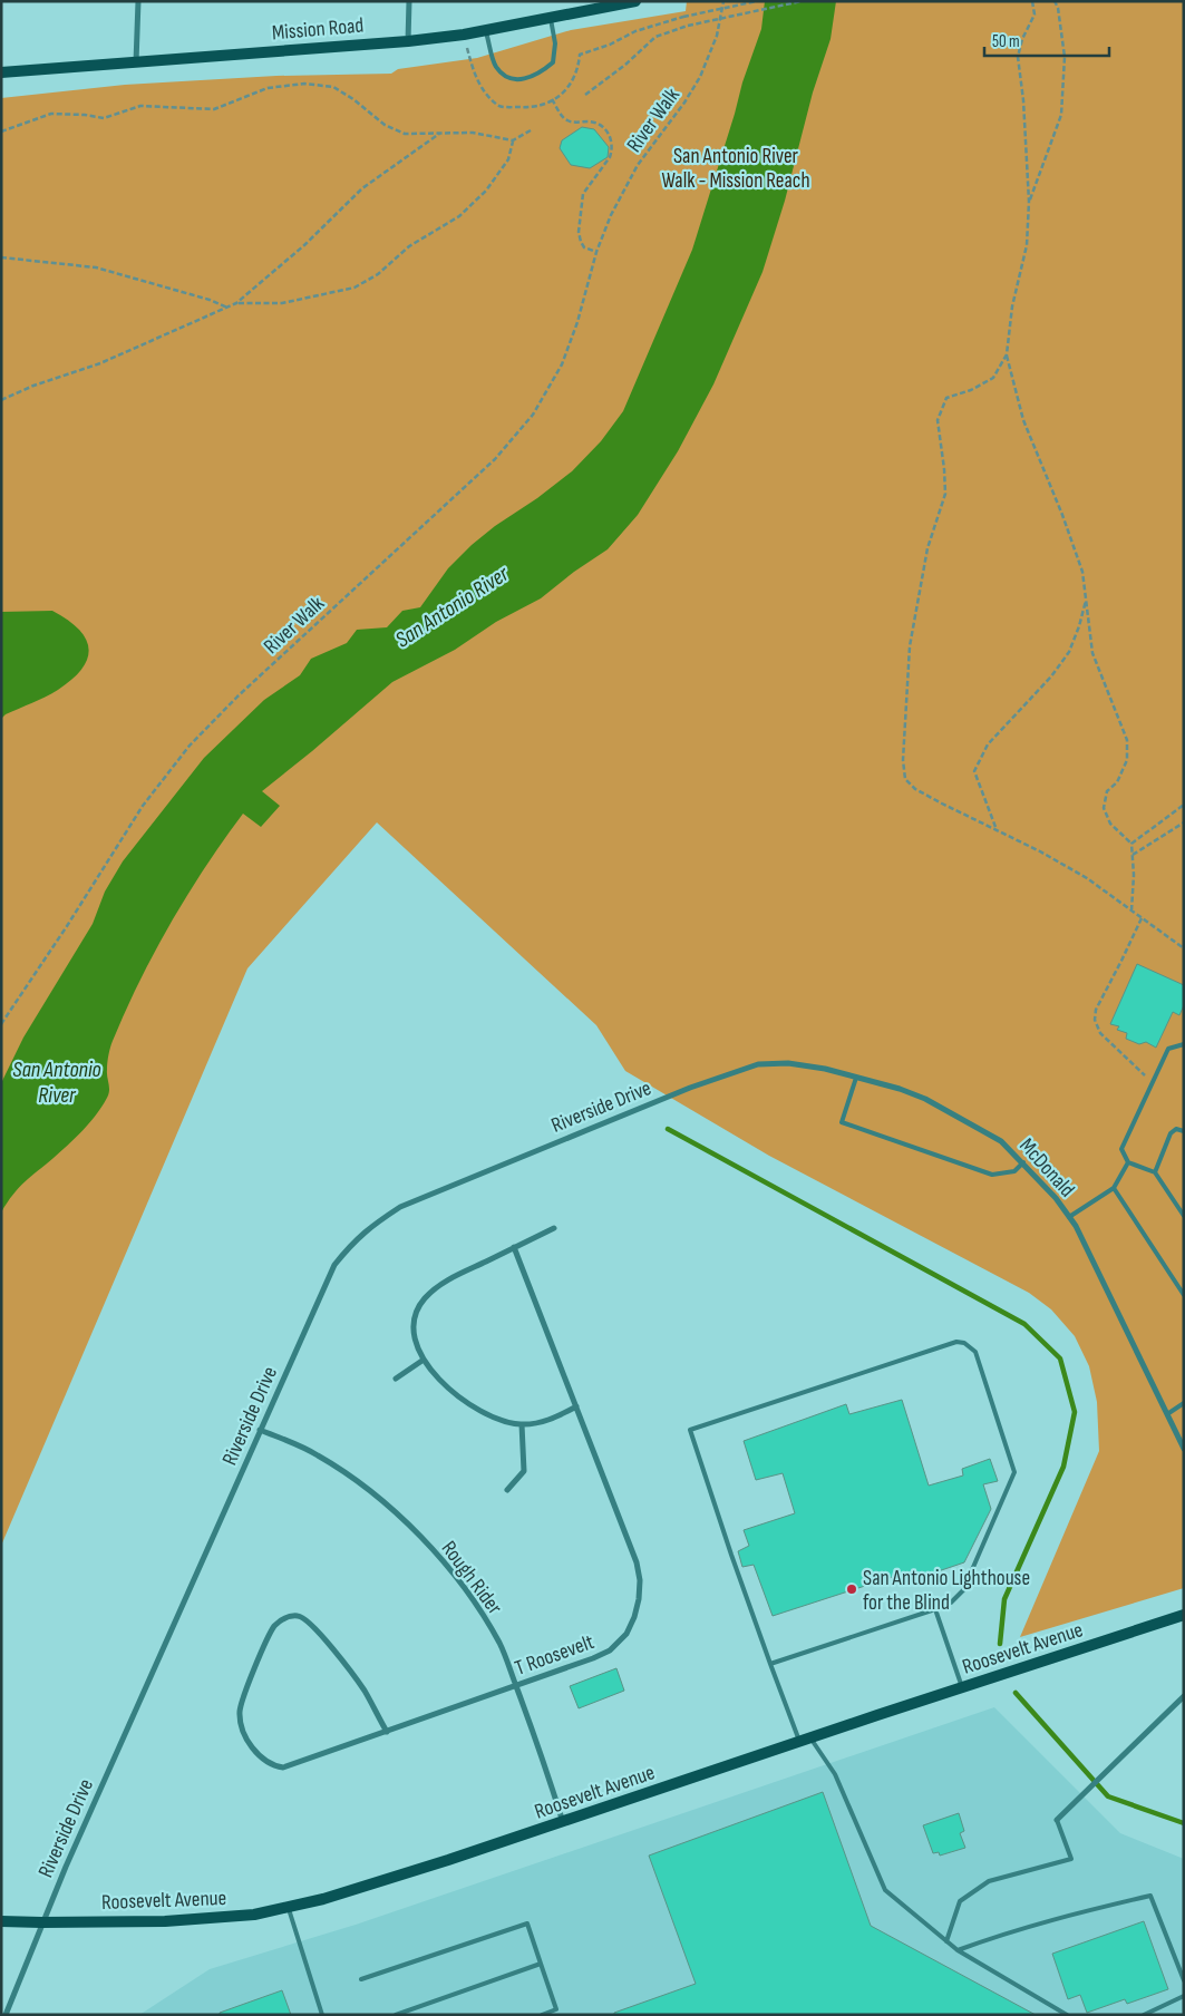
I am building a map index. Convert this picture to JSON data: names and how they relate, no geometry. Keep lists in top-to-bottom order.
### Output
{
  "streets": {
    "main road": ["Mission Road", "Roosevelt Avenue"],
    "street": [
      "Riverside Drive",
      "McDonald",
      "Rough Rider",
      "T Roosevelt"
    ],
    "path": ["River Walk"]
  },
  "crossings": [
    ["Riverside Drive", "McDonald"],
    ["Riverside Drive", "Rough Rider"],
    ["Riverside Drive", "Roosevelt Avenue"],
    ["Rough Rider", "Roosevelt Avenue"],
    ["Rough Rider", "T Roosevelt"]
  ],
  "water": ["San Antonio River"],
  "parks": ["San Antonio River Walk - Mission Reach"],
  "places": ["San Antonio Lighthouse for the Blind"],
  "scale_bar": "50 m"
}
